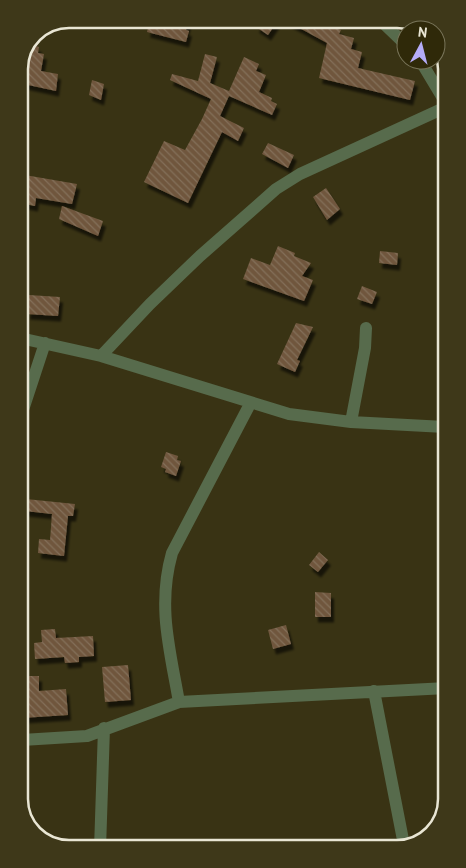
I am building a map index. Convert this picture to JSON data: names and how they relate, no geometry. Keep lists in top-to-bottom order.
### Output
{
  "north": "top"
}
